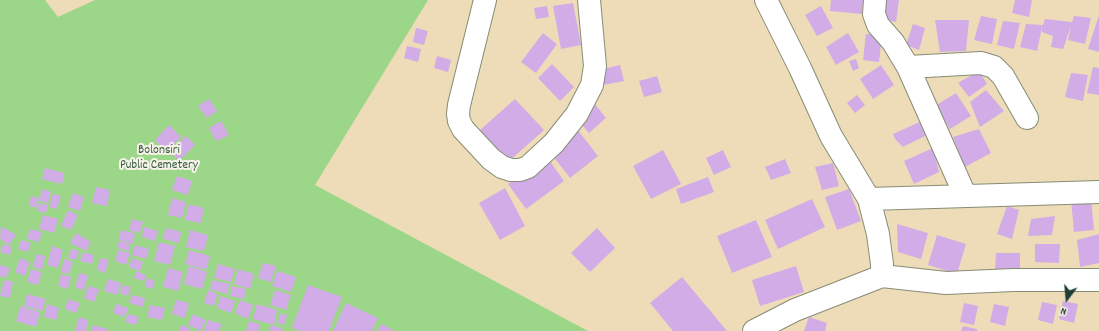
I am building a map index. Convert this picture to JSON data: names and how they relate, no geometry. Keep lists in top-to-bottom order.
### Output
{
  "parks": ["Bolonsiri Public Cemetery"],
  "north": "bottom"
}
